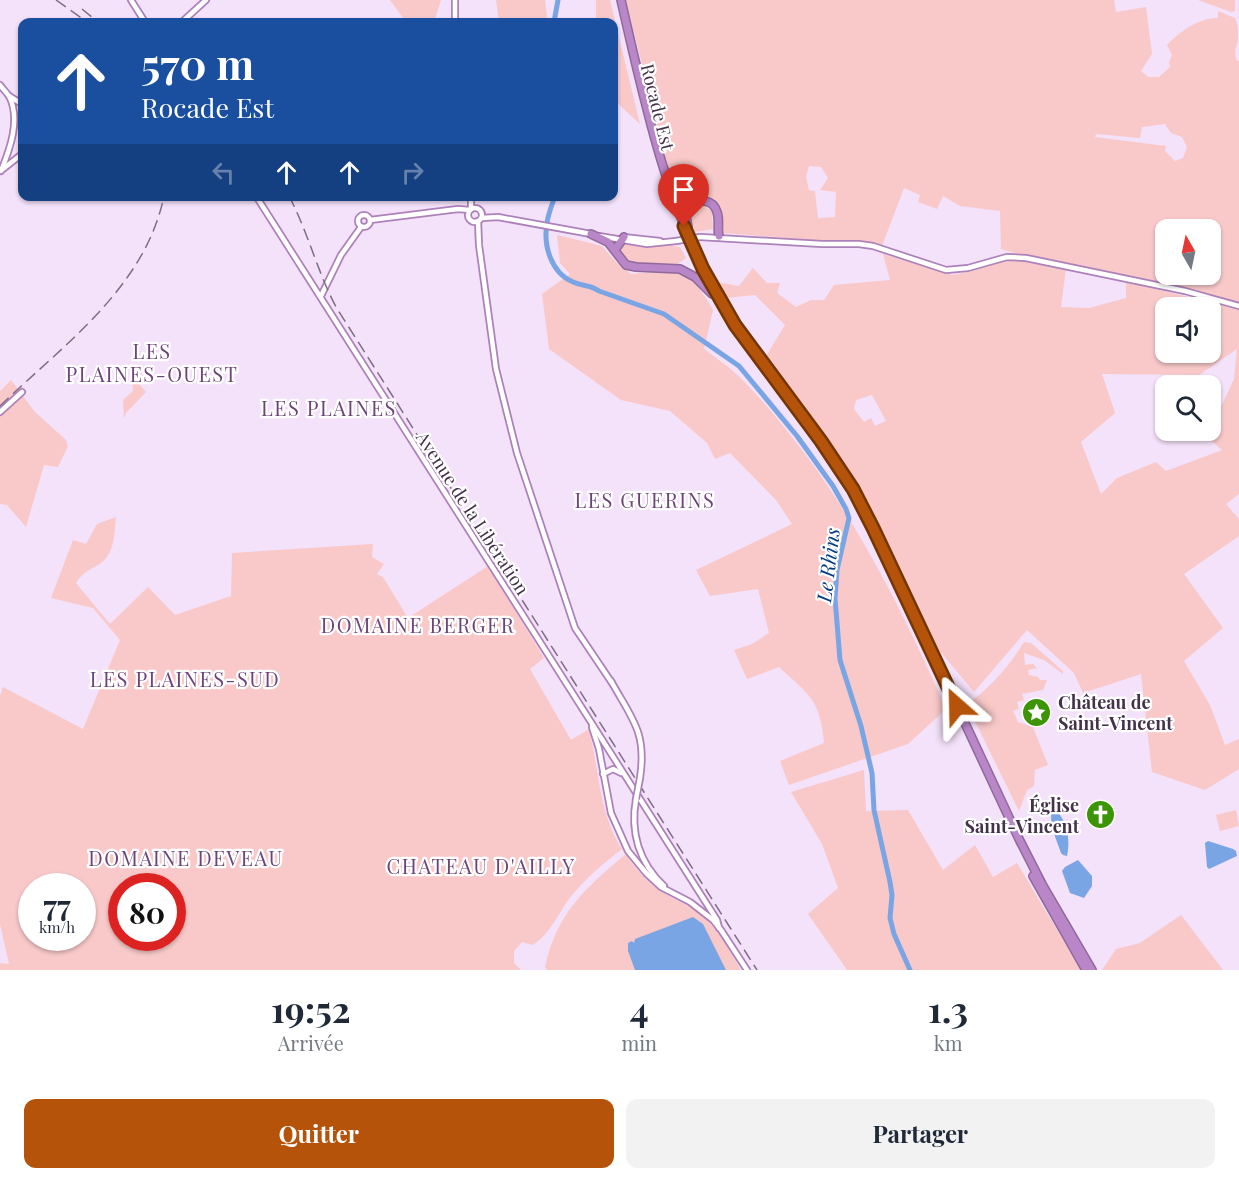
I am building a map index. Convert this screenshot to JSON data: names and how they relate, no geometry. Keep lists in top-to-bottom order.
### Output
{
  "streets": {
    "highway": ["Rocade Est"],
    "street": ["Avenue de la Libération"]
  },
  "districts": [
    "LES PLAINES-OUEST",
    "LES PLAINES",
    "LES GUERINS",
    "DOMAINE BERGER",
    "LES PLAINES-SUD",
    "DOMAINE DEVEAU",
    "CHATEAU D'AILLY"
  ],
  "water": ["Le Rhins"],
  "places": {
    "place": ["Château de Saint-Vincent"],
    "church": ["Église Saint-Vincent"]
  },
  "north": "top",
  "page": {
    "turn": ["570 m", "Rocade Est"],
    "speed": "77 km/h",
    "limit": "80",
    "eta": [
      "19:52",
      "Arrivée",
      "4",
      "min",
      "1.3",
      "km"
    ],
    "buttons": ["Quitter", "Partager"]
  }
}
